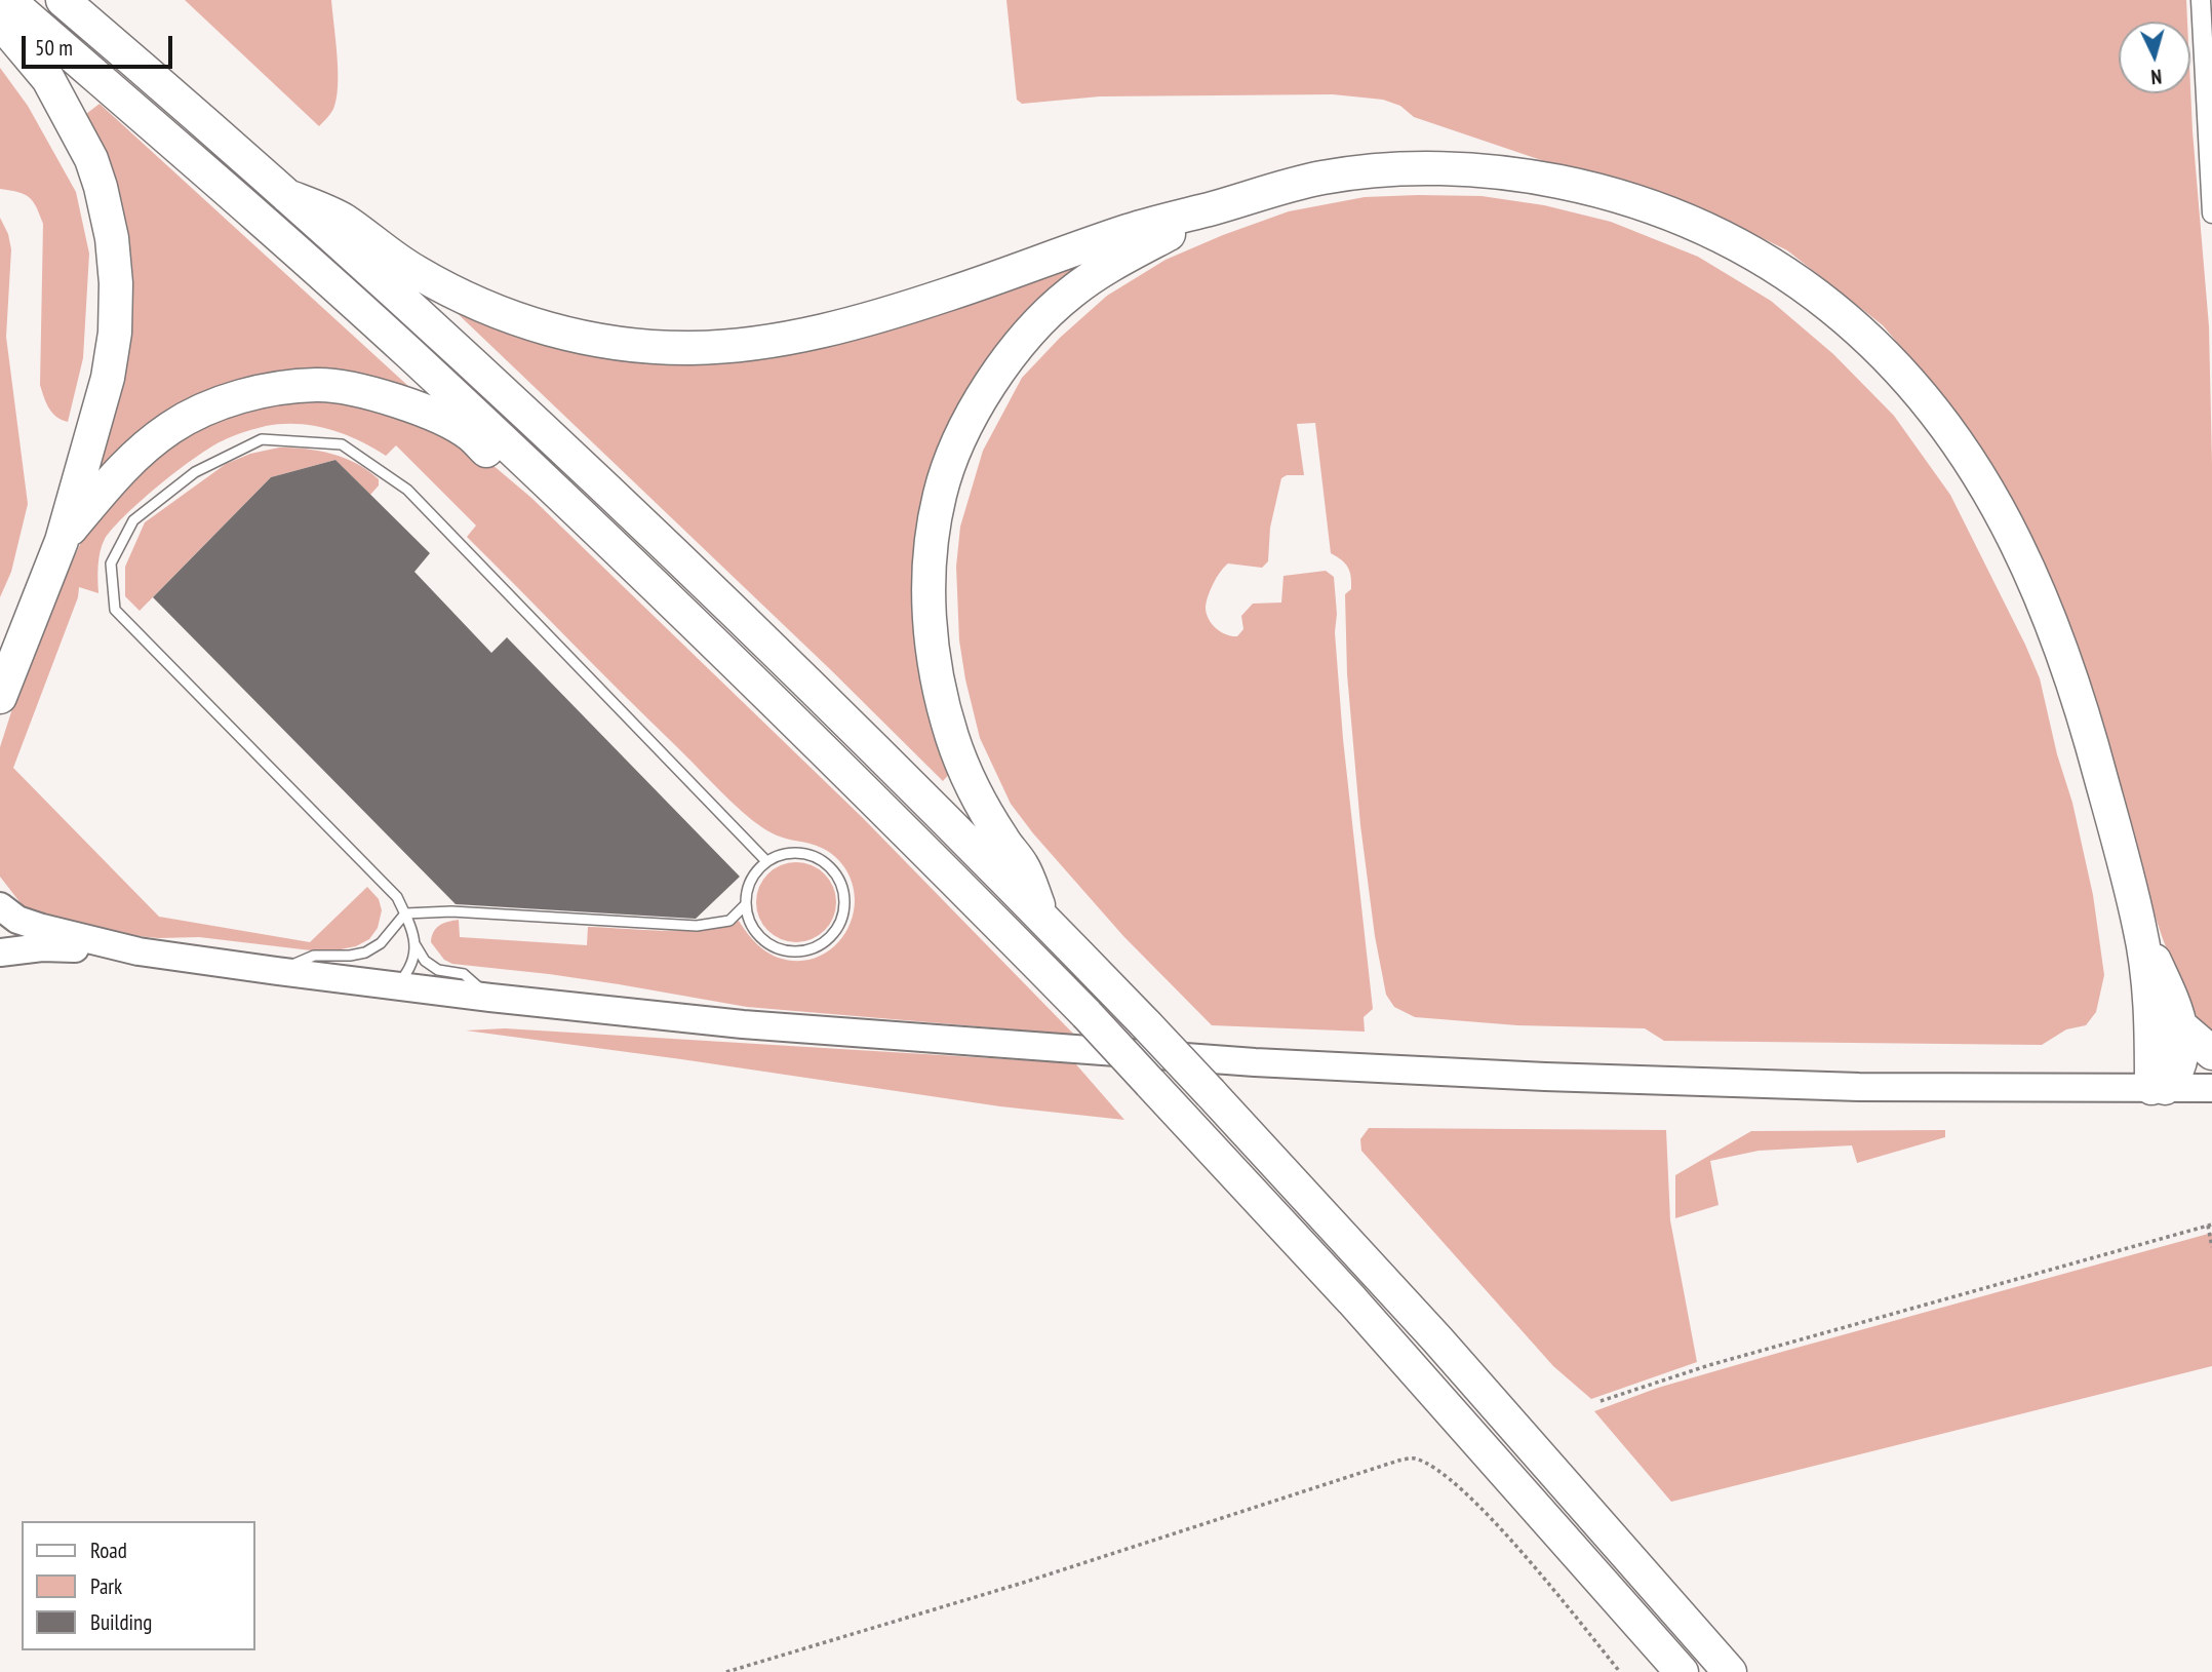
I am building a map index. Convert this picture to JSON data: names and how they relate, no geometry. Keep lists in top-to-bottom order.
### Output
{
  "legend": ["Road", "Park", "Building"],
  "scale_bar": "50 m",
  "north": "bottom"
}
